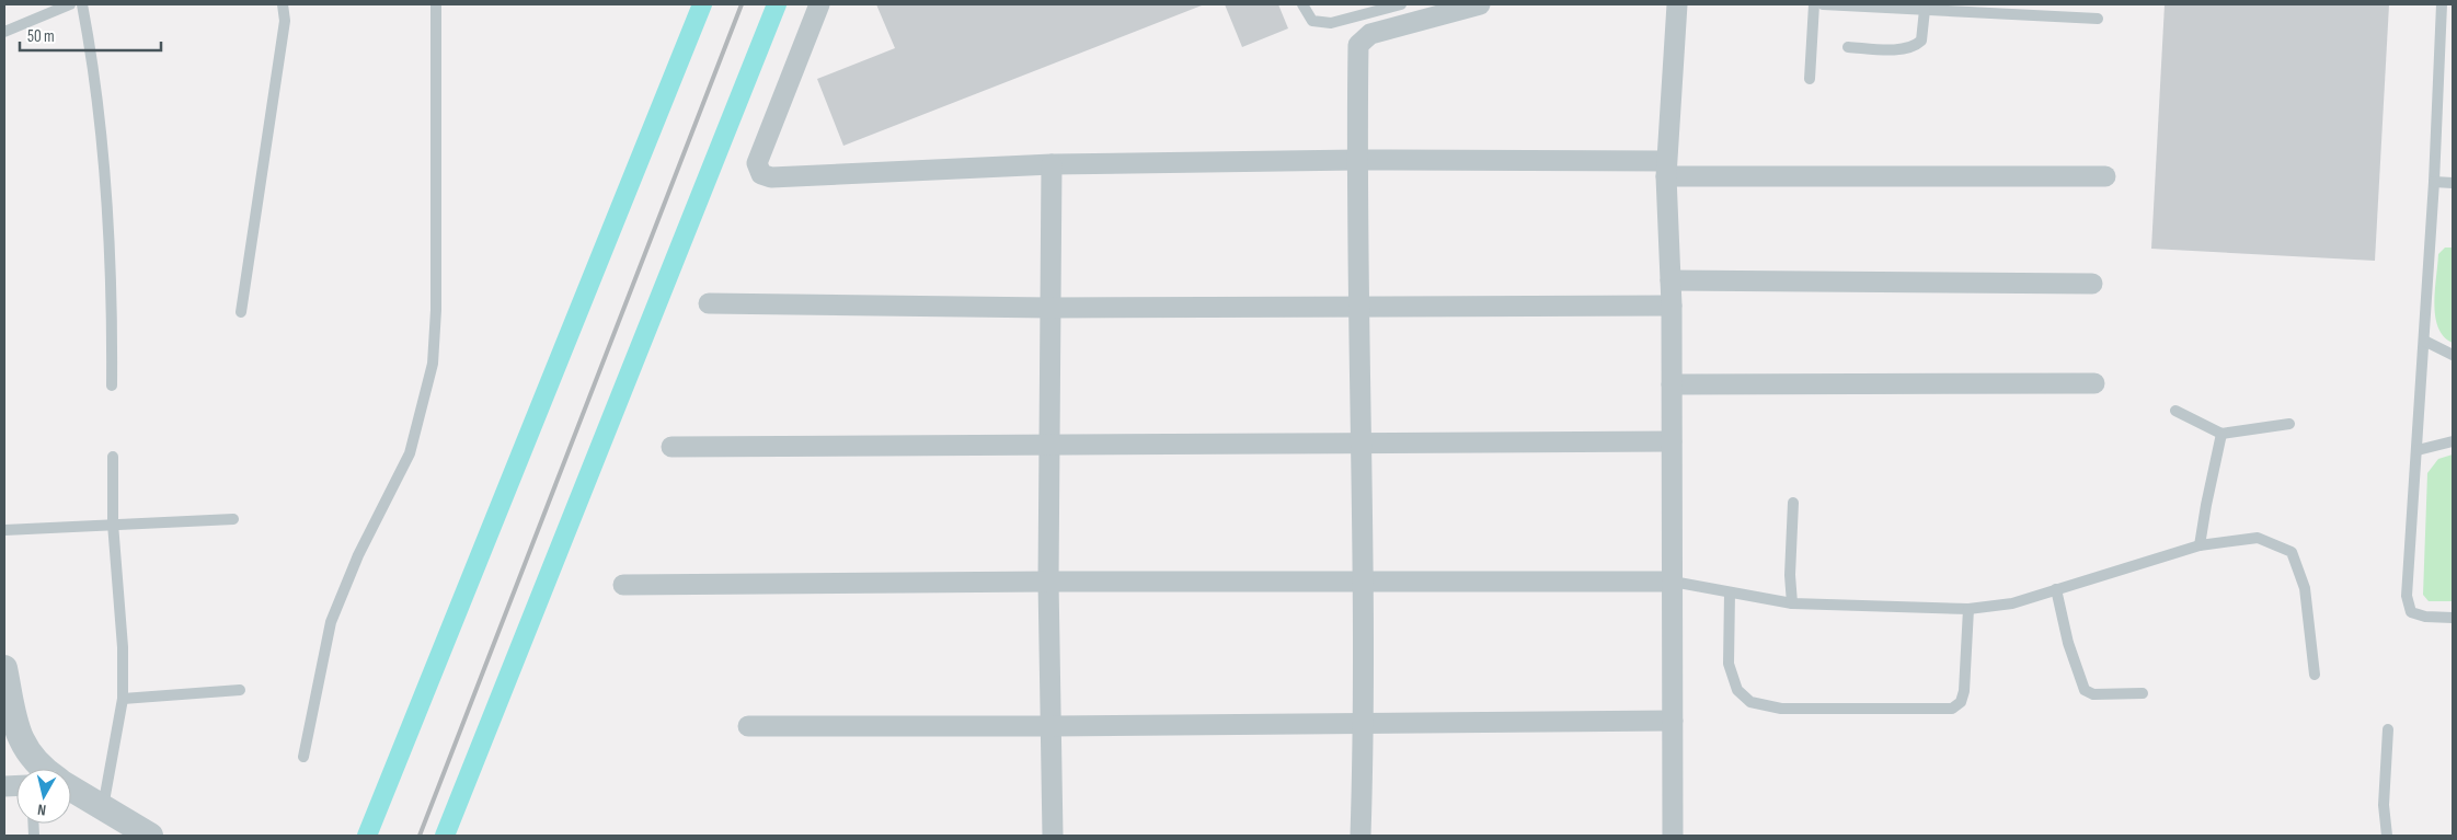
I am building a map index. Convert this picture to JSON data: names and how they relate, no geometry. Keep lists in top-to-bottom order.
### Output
{
  "scale_bar": "50 m",
  "north": "bottom"
}
